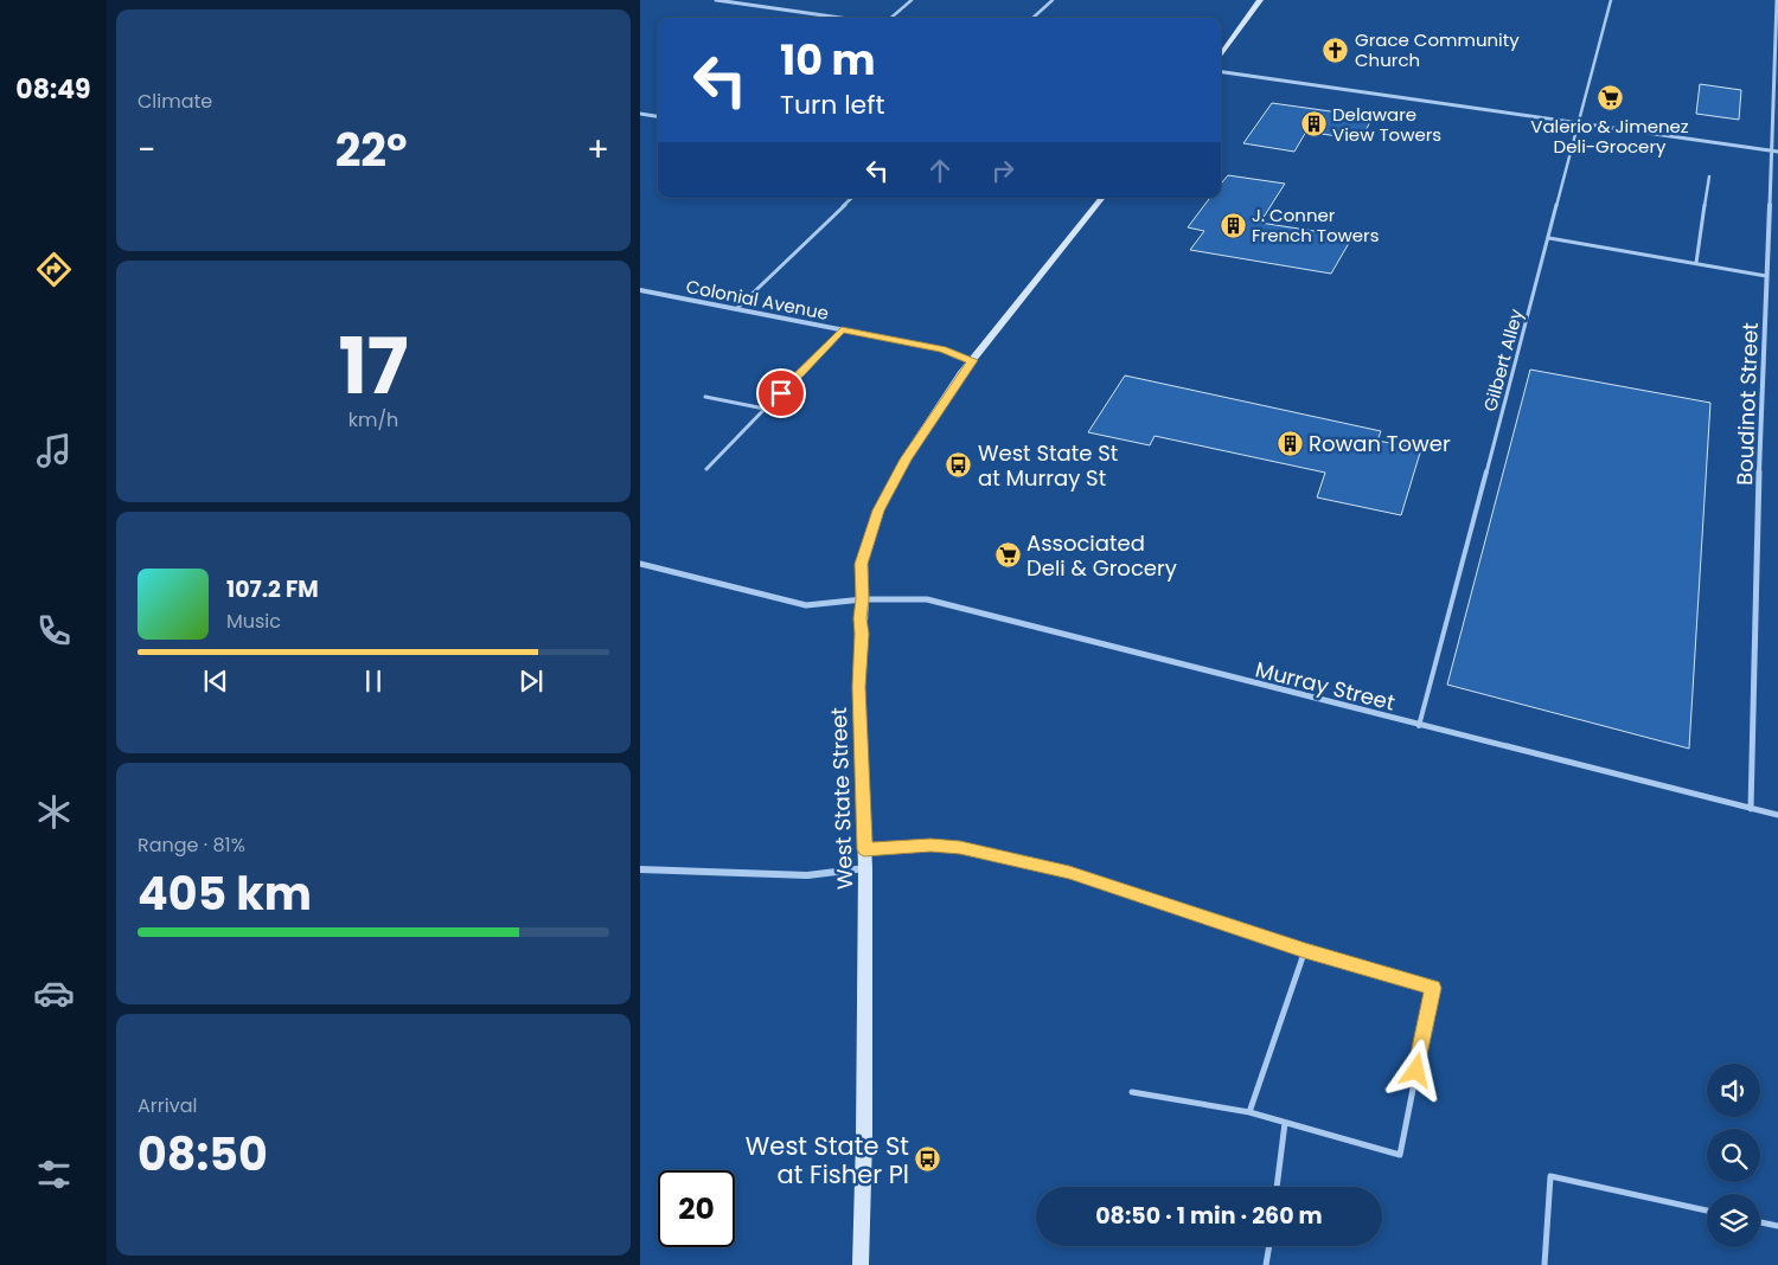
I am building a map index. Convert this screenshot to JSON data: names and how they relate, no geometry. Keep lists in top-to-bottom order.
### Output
{
  "streets": {
    "street": [
      "Colonial Avenue",
      "Boudinot Street",
      "Murray Street",
      "West State Street"
    ],
    "lane": ["Gilbert Alley"]
  },
  "crossings": [
    ["Colonial Avenue", "West State Street"],
    ["Gilbert Alley", "Murray Street"],
    ["Boudinot Street", "Murray Street"],
    ["Murray Street", "West State Street"]
  ],
  "places": {
    "church": ["Grace Community Church"],
    "supermarket": ["Valerio & Jimenez Deli-Grocery", "Associated Deli & Grocery"],
    "building": ["Delaware View Towers", "J. Conner French Towers", "Rowan Tower"],
    "bus stop": ["West State St at Murray St", "West State St at Fisher Pl"]
  },
  "page": {
    "tabs": "08:49",
    "tile": [
      "Climate",
      ["17", "km/h"],
      ["Range · 81%", "405 km"],
      ["Arrival", "08:50"]
    ],
    "turn": ["10 m", "Turn left"],
    "heat": ["−", "22°", "+"],
    "song": ["107.2 FM", "Music"],
    "limit": "20",
    "trip": "08:50 · 1 min · 260 m"
  }
}
